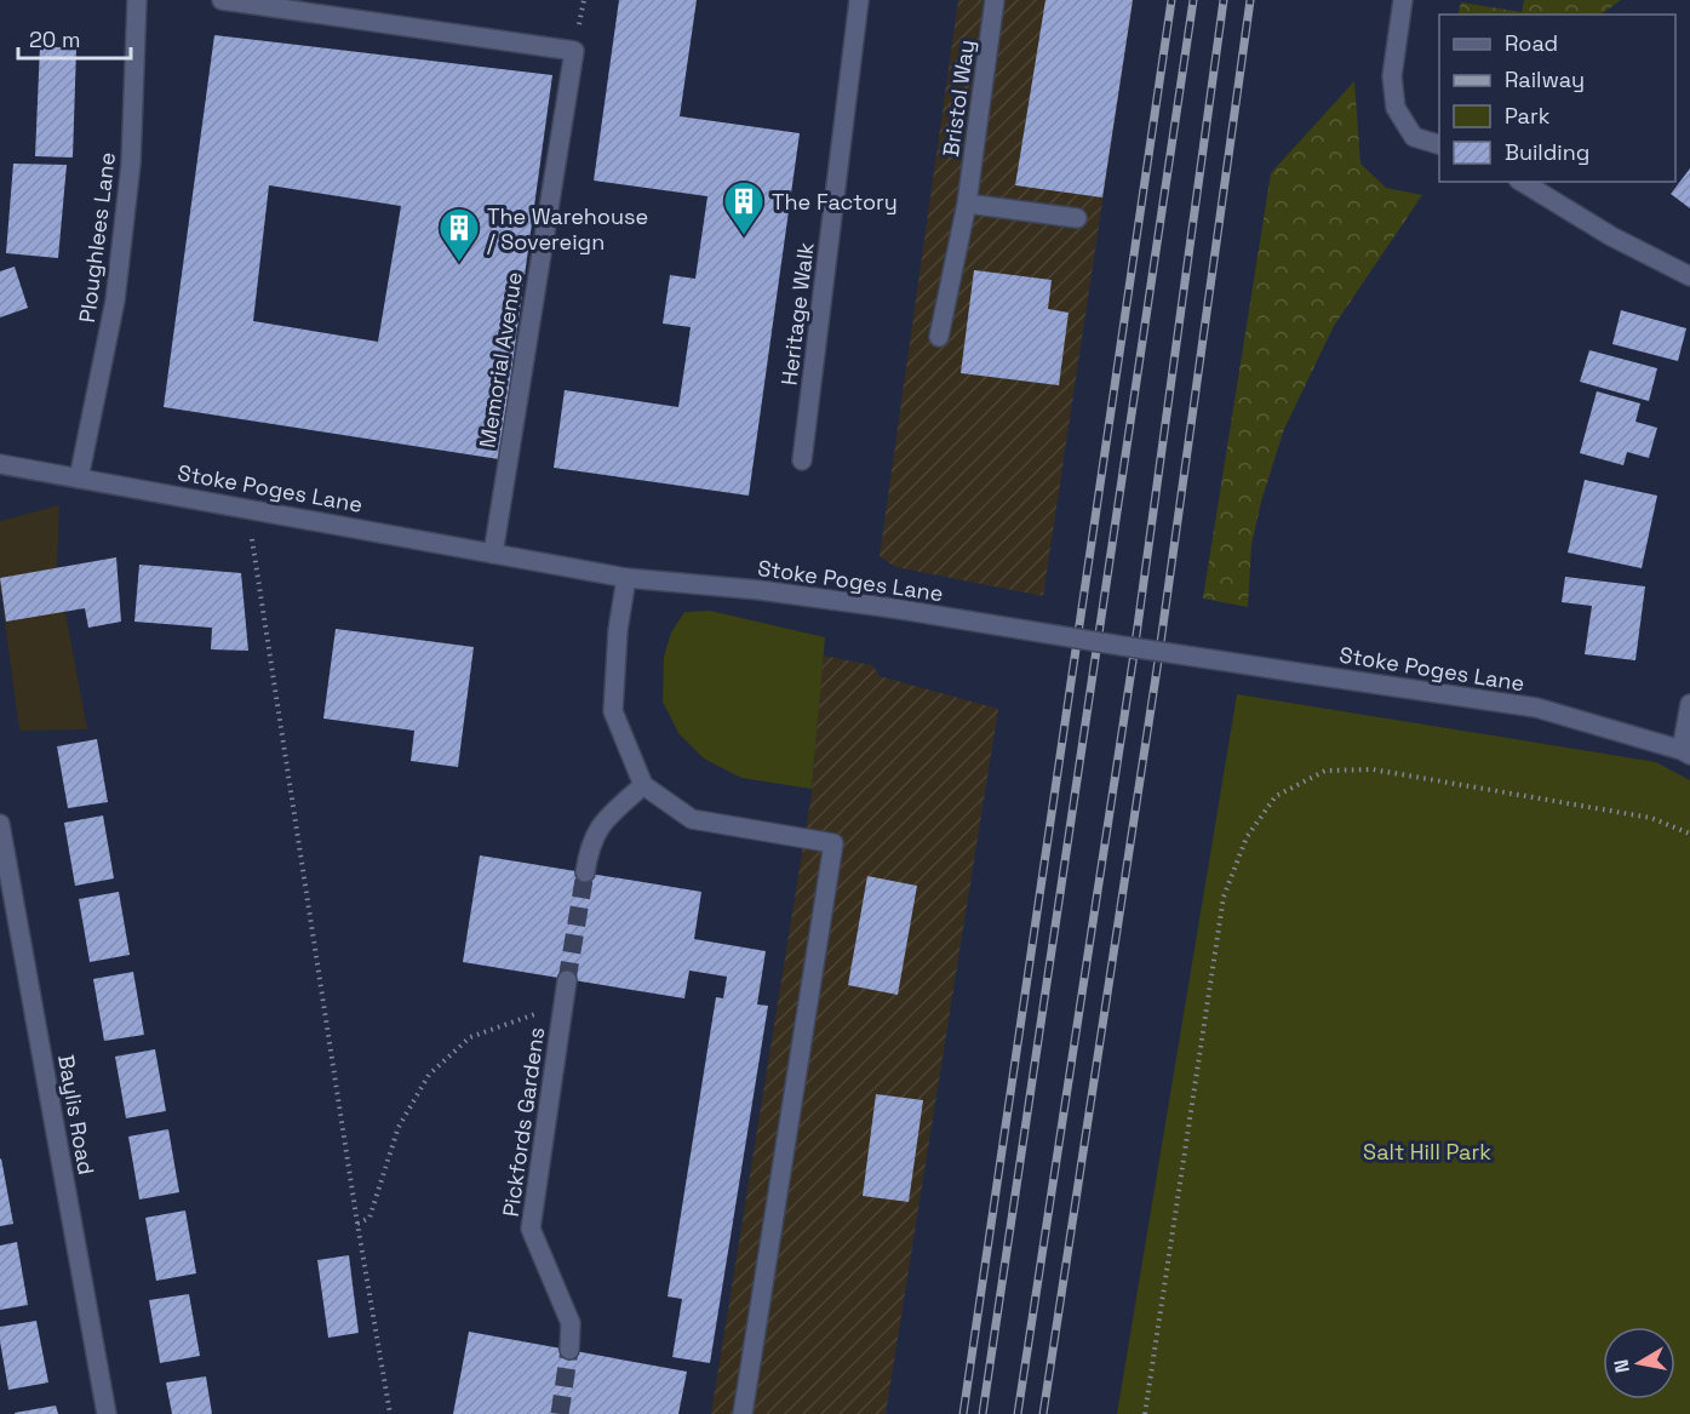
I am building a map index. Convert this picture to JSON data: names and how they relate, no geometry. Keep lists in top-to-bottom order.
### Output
{
  "streets": {
    "street": [
      "Bristol Way",
      "Ploughlees Lane",
      "Heritage Walk",
      "Memorial Avenue",
      "Stoke Poges Lane",
      "Baylis Road",
      "Pickfords Gardens"
    ]
  },
  "crossings": [
    ["Ploughlees Lane", "Stoke Poges Lane"],
    ["Memorial Avenue", "Stoke Poges Lane"]
  ],
  "parks": ["Salt Hill Park"],
  "places": {
    "building": ["The Factory", "The Warehouse / Sovereign"]
  },
  "legend": [
    "Road",
    "Railway",
    "Park",
    "Building"
  ],
  "scale_bar": "20 m",
  "north": "left"
}
